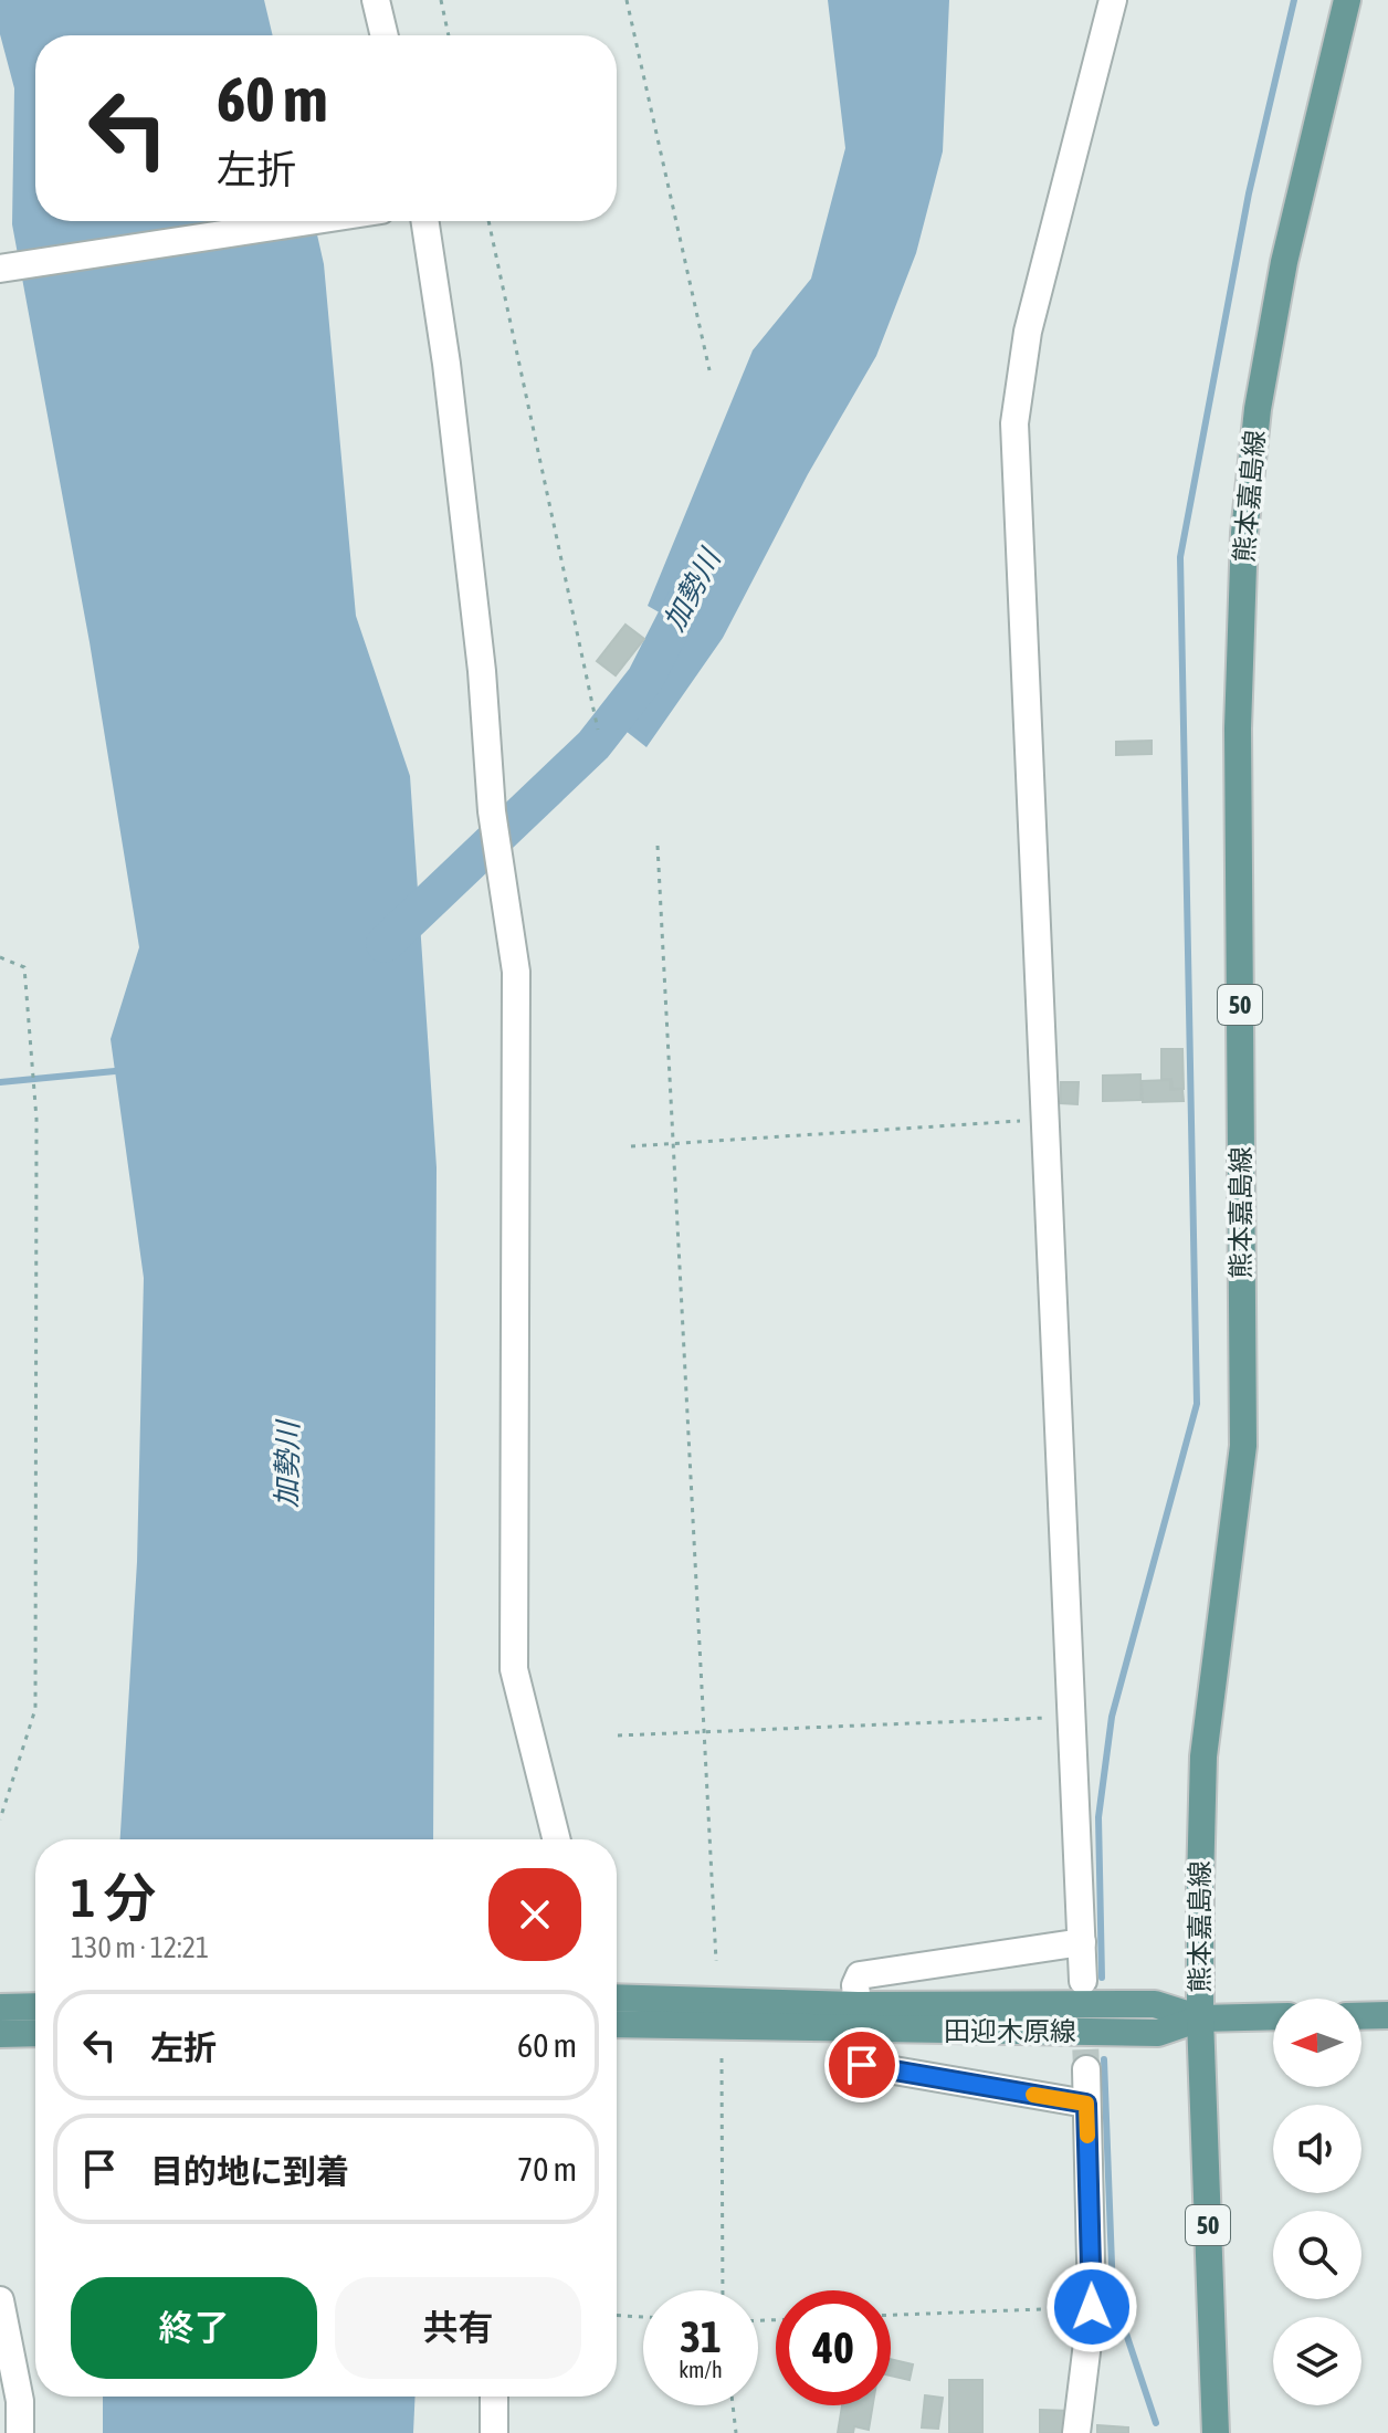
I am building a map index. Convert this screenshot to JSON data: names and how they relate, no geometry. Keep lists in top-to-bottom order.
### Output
{
  "streets": {
    "main road": ["熊本嘉島線", "50", "田迎木原線"]
  },
  "crossings": [
    ["熊本嘉島線", "田迎木原線"]
  ],
  "water": ["加勢川"],
  "north": "left",
  "page": {
    "turn": ["60 m", "左折"],
    "heading": ["1 分", "130 m · 12:21"],
    "list": [
      {
        "name": "左折",
        "value": "60 m"
      },
      {
        "name": "目的地に到着",
        "value": "70 m"
      }
    ],
    "buttons": ["終了", "共有"],
    "speed": "31 km/h",
    "limit": "40"
  }
}
